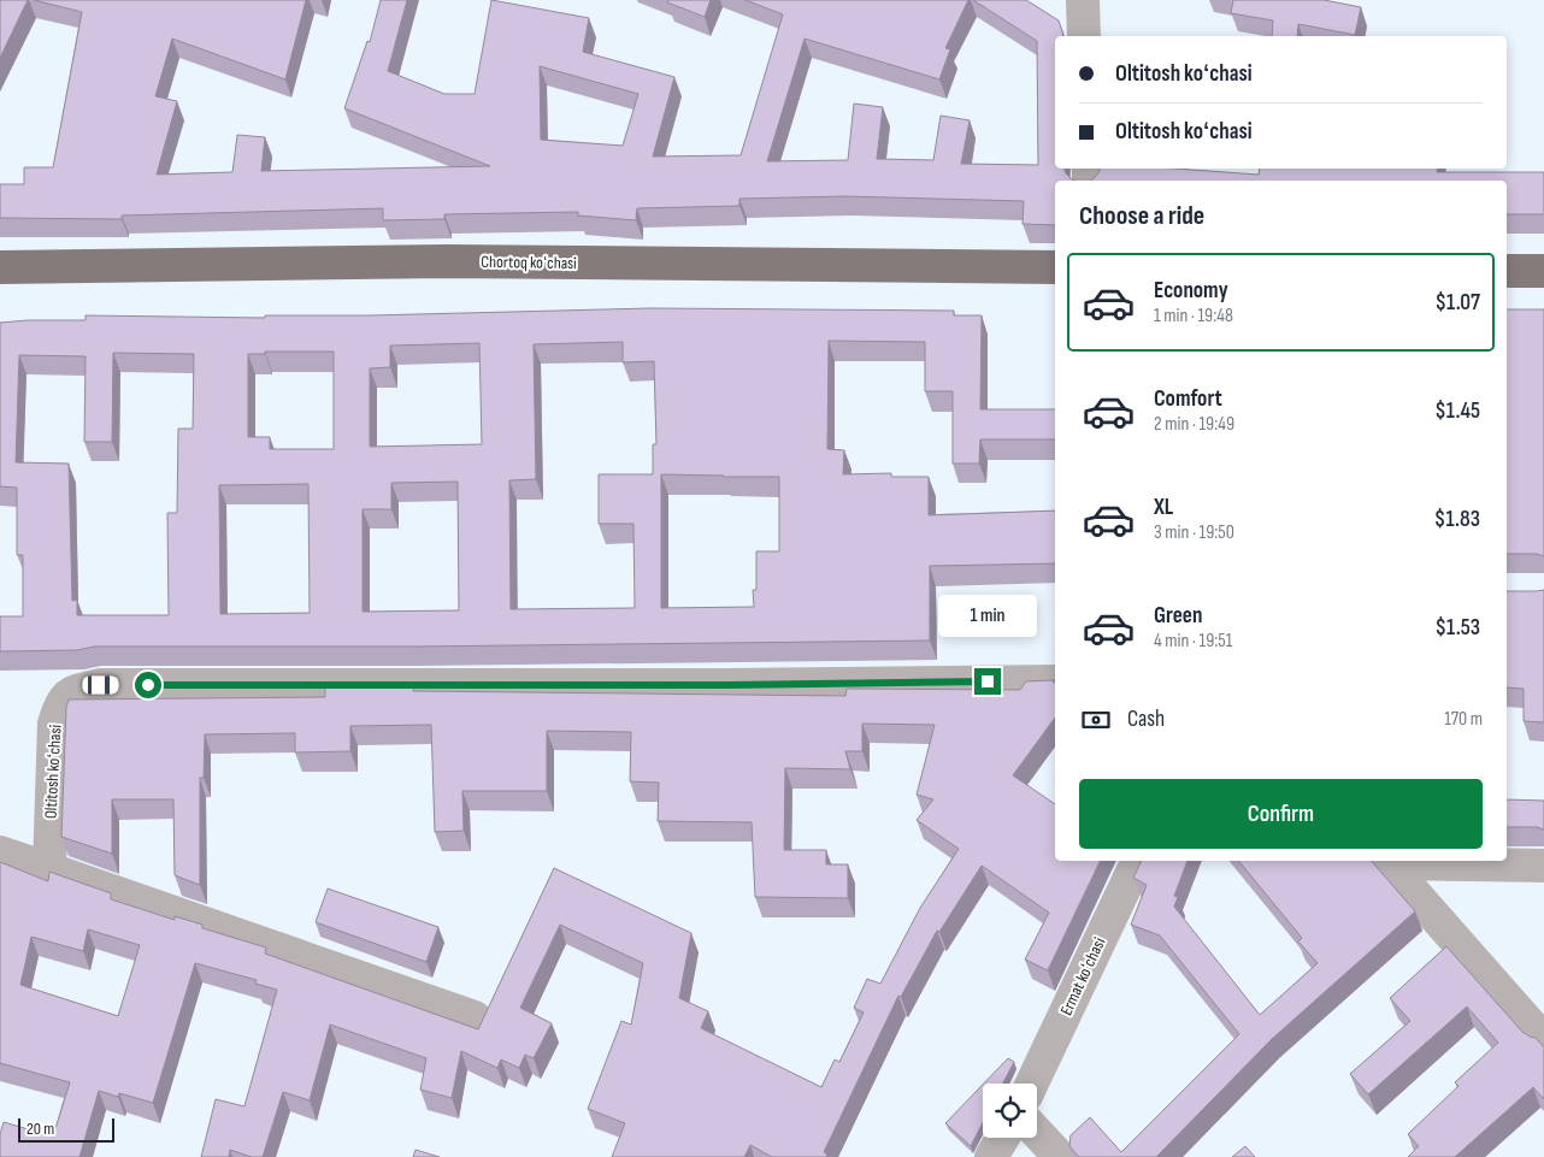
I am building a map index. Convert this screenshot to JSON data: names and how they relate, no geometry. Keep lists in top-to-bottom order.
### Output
{
  "streets": {
    "main road": ["Chortoq koʻchasi"],
    "street": ["Oltitosh koʻchasi", "Ermat koʻchasi"]
  },
  "scale_bar": "20 m",
  "page": {
    "banner": ["Oltitosh koʻchasi", "Oltitosh koʻchasi"],
    "heading": "Choose a ride",
    "list": [
      {
        "name": "Economy",
        "note": "1 min · 19:48",
        "value": "$1.07"
      },
      {
        "name": "Comfort",
        "note": "2 min · 19:49",
        "value": "$1.45"
      },
      {
        "name": "XL",
        "note": "3 min · 19:50",
        "value": "$1.83"
      },
      {
        "name": "Green",
        "note": "4 min · 19:51",
        "value": "$1.53"
      }
    ],
    "bubble": "1 min",
    "pay": ["Cash", "170 m"],
    "buttons": "Confirm",
    "scale": "20 m"
  }
}
